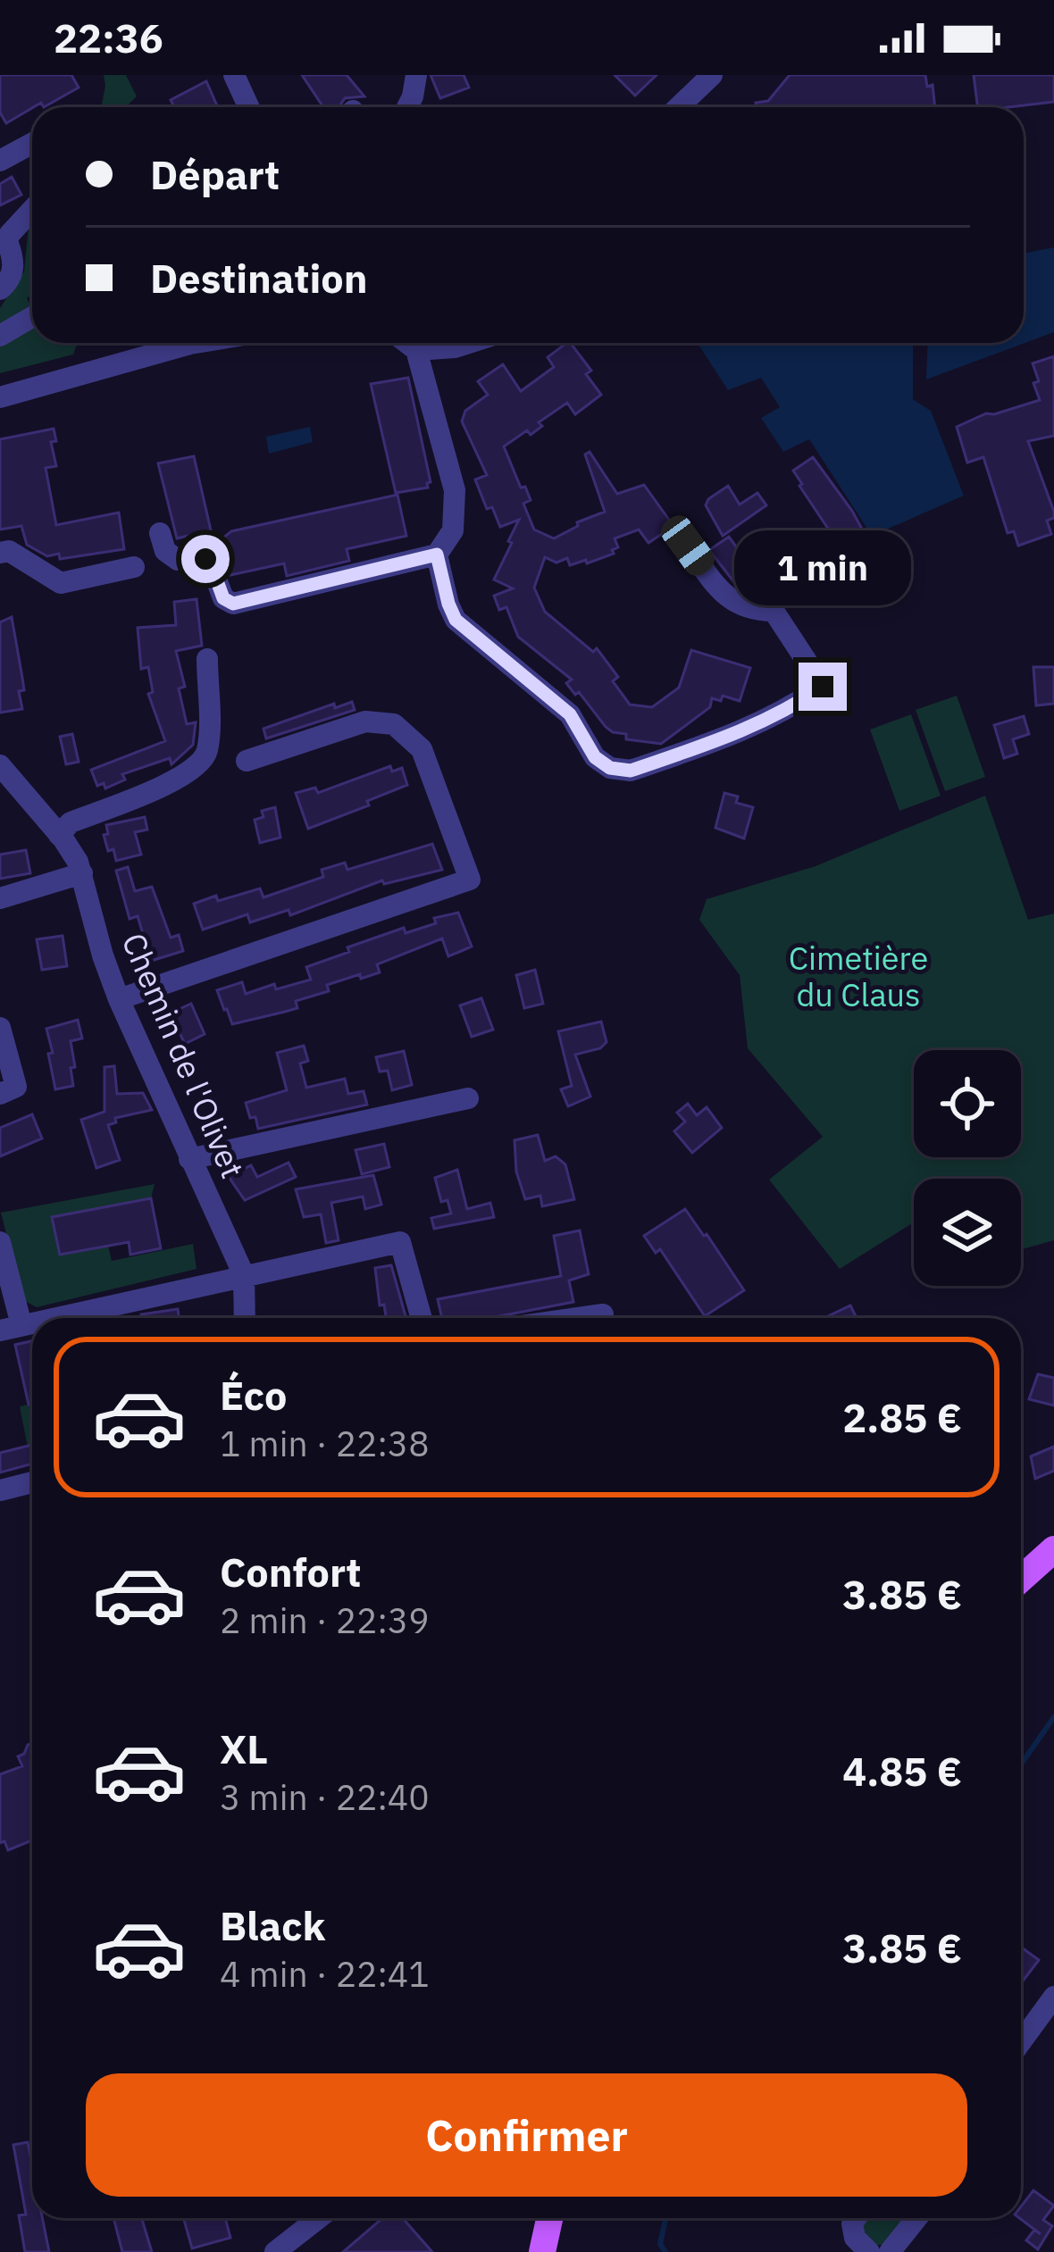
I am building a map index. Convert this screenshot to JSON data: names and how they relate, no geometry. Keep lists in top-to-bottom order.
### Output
{
  "streets": {
    "street": ["Chemin de l'Olivet"]
  },
  "parks": ["Cimetière du Claus"],
  "page": {
    "status": "22:36",
    "banner": ["Départ", "Destination"],
    "bubble": "1 min",
    "list": [
      {
        "name": "Éco",
        "note": "1 min · 22:38",
        "value": "2.85 €"
      },
      {
        "name": "Confort",
        "note": "2 min · 22:39",
        "value": "3.85 €"
      },
      {
        "name": "XL",
        "note": "3 min · 22:40",
        "value": "4.85 €"
      },
      {
        "name": "Black",
        "note": "4 min · 22:41",
        "value": "3.85 €"
      }
    ],
    "buttons": "Confirmer"
  }
}
